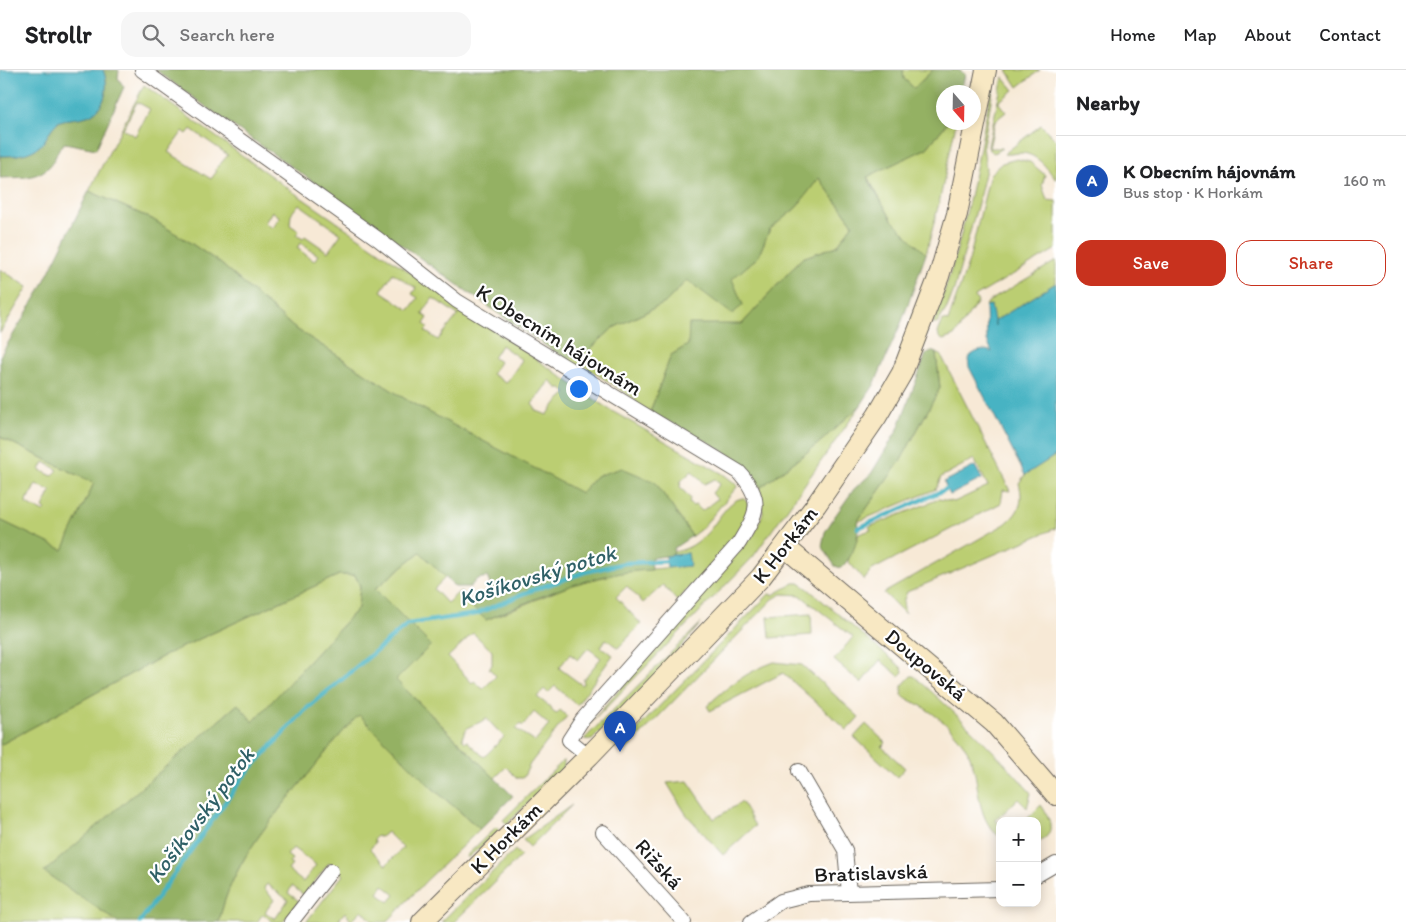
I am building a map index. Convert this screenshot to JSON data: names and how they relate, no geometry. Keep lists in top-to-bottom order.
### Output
{
  "streets": {
    "main road": ["K Horkám", "Doupovská"],
    "street": ["K Obecním hájovnám", "Rižská", "Bratislavská"]
  },
  "crossings": [
    ["K Obecním hájovnám", "K Horkám"],
    ["K Horkám", "Doupovská"]
  ],
  "water": ["Košíkovský potok"],
  "north": "bottom",
  "page": {
    "header": "Strollr",
    "search": "Search here",
    "nav": [
      "Home",
      "Map",
      "About",
      "Contact"
    ],
    "heading": "Nearby",
    "list": [
      {
        "mark": "A",
        "name": "K Obecním hájovnám",
        "note": "Bus stop · K Horkám",
        "value": "160 m"
      }
    ],
    "buttons": ["Save", "Share"],
    "pins": "A",
    "map_buttons": ["+", "−"]
  }
}
